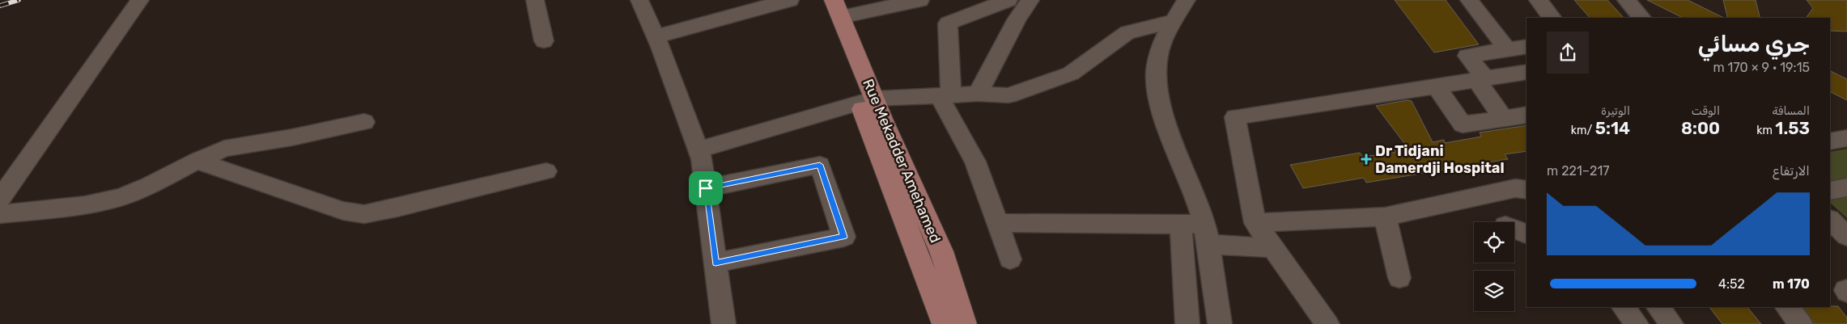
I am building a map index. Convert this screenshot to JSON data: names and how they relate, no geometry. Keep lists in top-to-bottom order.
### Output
{
  "streets": {
    "main road": ["Rue Mekadder Amehamed"]
  },
  "places": {
    "health": ["Dr Tidjani Damerdji Hospital"]
  },
  "page": {
    "heading": ["جري مسائي", "19:15 · 9 × 170 m"],
    "stats": [
      ["المسافة", "1.53 km"],
      ["الوقت", "8:00"],
      ["الوتيرة", "5:14 /km"]
    ],
    "chart": ["الارتفاع", "217–221 m"],
    "list": [
      {
        "name": "170 m",
        "note": "4:52"
      }
    ]
  }
}
